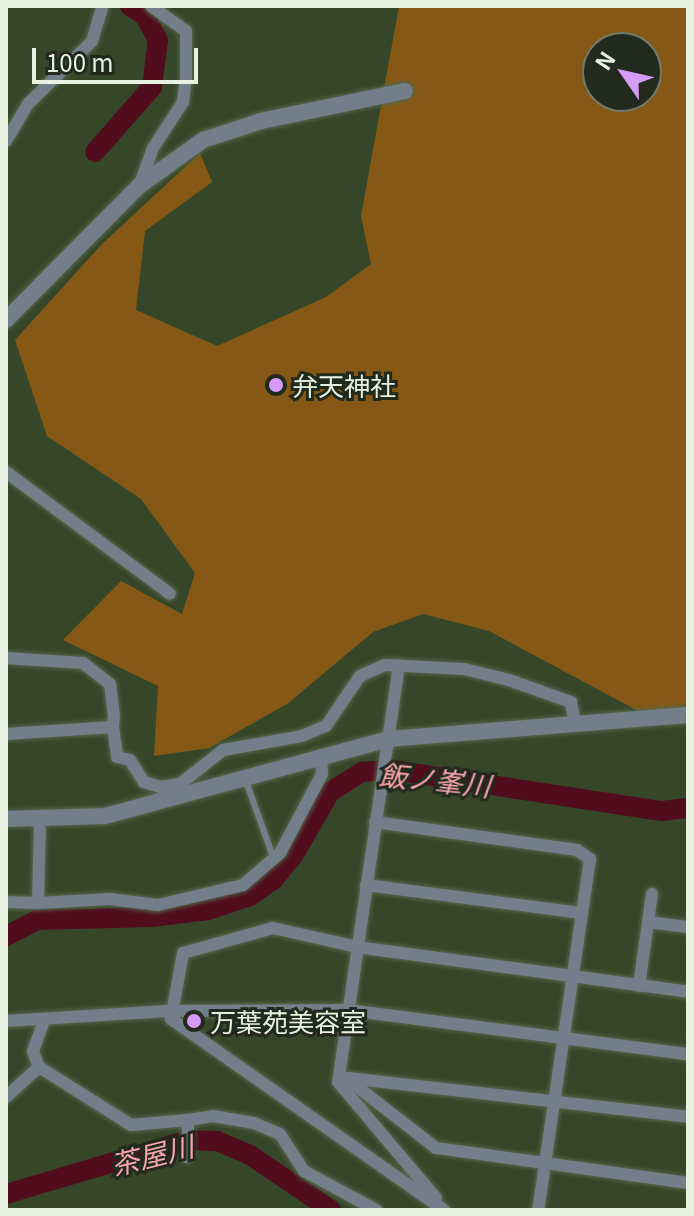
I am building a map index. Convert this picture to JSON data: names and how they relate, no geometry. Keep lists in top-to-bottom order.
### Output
{
  "water": ["飯ノ峯川", "茶屋川"],
  "places": ["弁天神社", "万葉苑美容室"],
  "scale_bar": "100 m",
  "north": "top left"
}
